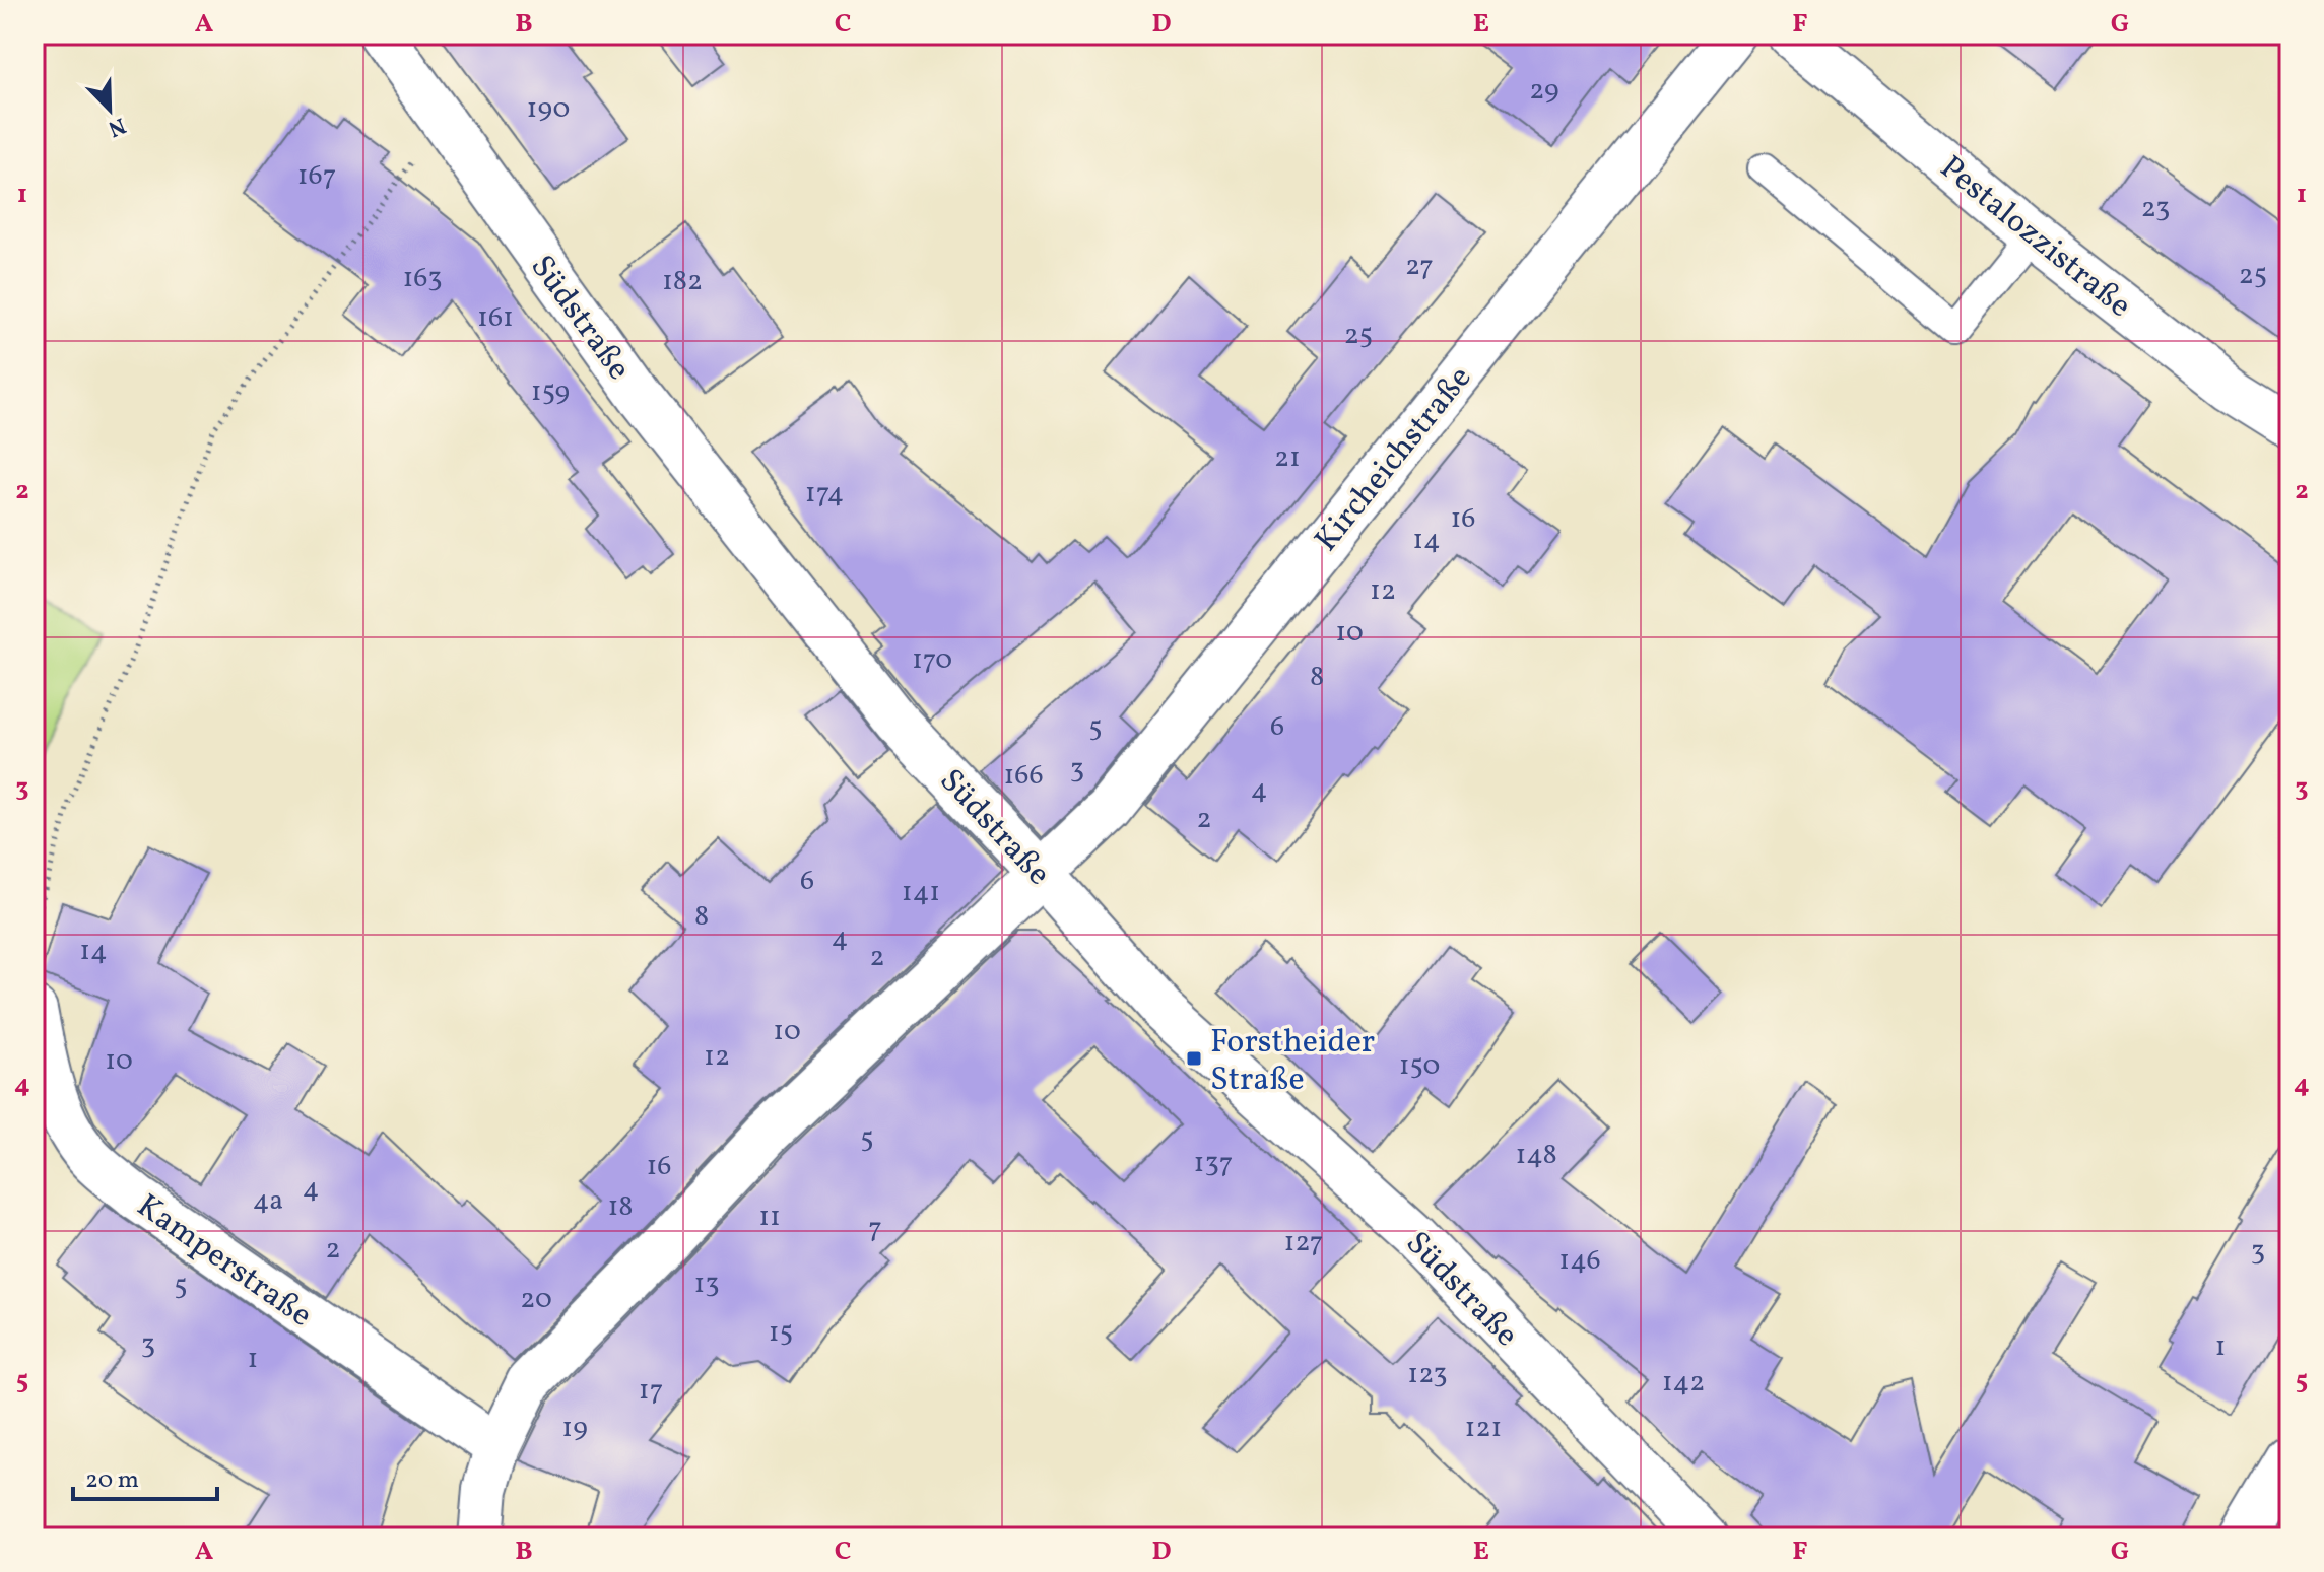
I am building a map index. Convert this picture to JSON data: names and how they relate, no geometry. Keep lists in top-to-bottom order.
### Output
{
  "streets": {
    "street": [
      "Pestalozzistraße",
      "Südstraße",
      "Kircheichstraße",
      "Kamperstraße"
    ]
  },
  "crossings": [
    ["Südstraße", "Kircheichstraße"]
  ],
  "places": {
    "transit": ["Forstheider Straße"]
  },
  "house_numbers": [
    "29",
    "190",
    "167",
    "23",
    "27",
    "25",
    "163",
    "182",
    "161",
    "25",
    "159",
    "21",
    "174",
    "16",
    "14",
    "12",
    "10",
    "170",
    "8",
    "6",
    "5",
    "3",
    "166",
    "4",
    "2",
    "6",
    "141",
    "8",
    "4",
    "14",
    "2",
    "10",
    "12",
    "10",
    "150",
    "5",
    "148",
    "137",
    "16",
    "4",
    "4a",
    "18",
    "11",
    "7",
    "127",
    "2",
    "3",
    "146",
    "13",
    "5",
    "20",
    "15",
    "3",
    "1",
    "1",
    "123",
    "142",
    "17",
    "19",
    "121"
  ],
  "scale_bar": "20 m",
  "north": "bottom right",
  "grid": {
    "columns": [
      "A",
      "B",
      "C",
      "D",
      "E",
      "F",
      "G"
    ],
    "rows": [
      "1",
      "2",
      "3",
      "4",
      "5"
    ]
  }
}
